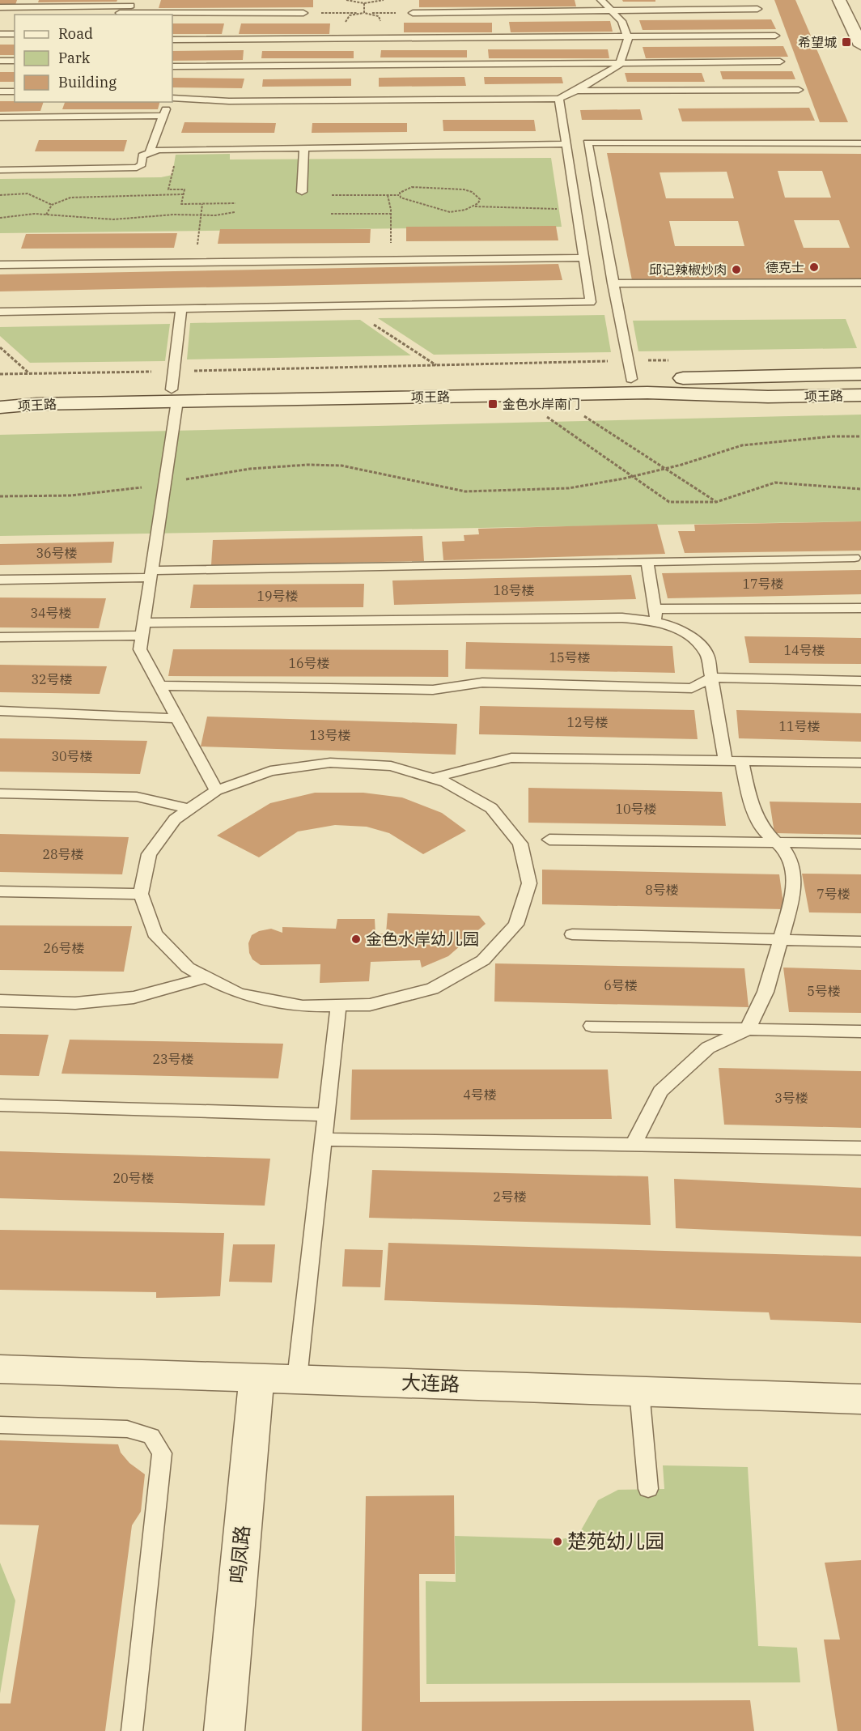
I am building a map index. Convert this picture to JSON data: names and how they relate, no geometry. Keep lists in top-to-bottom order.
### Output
{
  "streets": {
    "main road": ["项王路", "大连路", "鸣凤路"]
  },
  "crossings": [
    ["大连路", "鸣凤路"]
  ],
  "places": {
    "transit": ["希望城", "金色水岸南门"],
    "other": [
      "德克士",
      "邱记辣椒炒肉",
      "金色水岸幼儿园",
      "楚苑幼儿园"
    ]
  },
  "house_numbers": [
    "36号楼",
    "17号楼",
    "18号楼",
    "19号楼",
    "34号楼",
    "14号楼",
    "15号楼",
    "16号楼",
    "32号楼",
    "12号楼",
    "11号楼",
    "13号楼",
    "30号楼",
    "10号楼",
    "28号楼",
    "8号楼",
    "7号楼",
    "26号楼",
    "6号楼",
    "5号楼",
    "23号楼",
    "4号楼",
    "3号楼",
    "20号楼",
    "2号楼"
  ],
  "legend": ["Road", "Park", "Building"]
}
